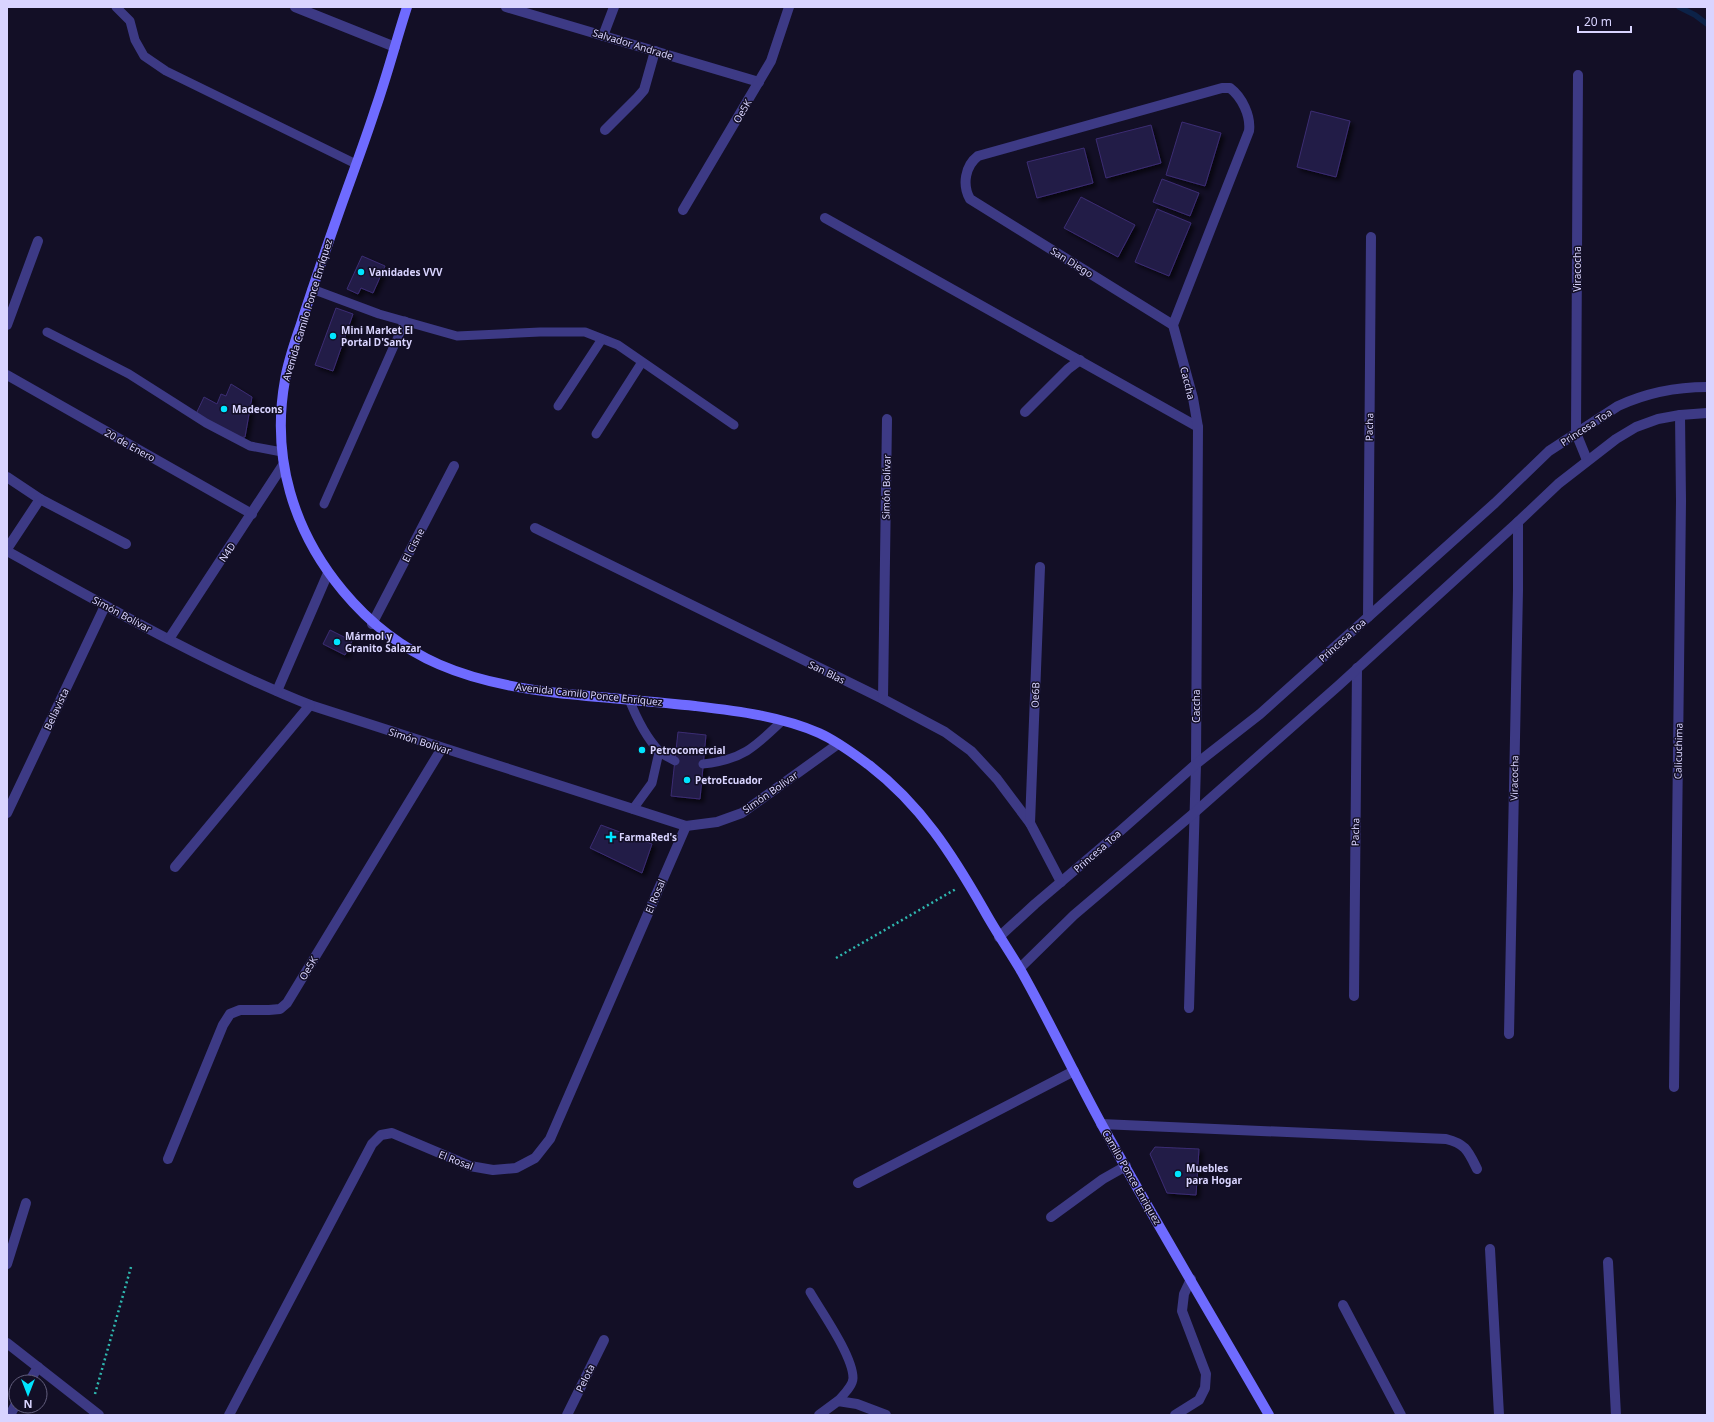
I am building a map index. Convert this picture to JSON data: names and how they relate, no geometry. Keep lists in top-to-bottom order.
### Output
{
  "streets": {
    "main road": ["Avenida Camilo Ponce Enríquez", "Camilo Ponce Enrìquez"],
    "street": [
      "Salvador Andrade",
      "Oe5K",
      "San Diego",
      "Viracocha",
      "Caccha",
      "Pacha",
      "Princesa Toa",
      "20 de Enero",
      "Simón Bolívar",
      "El Cisne",
      "N4D",
      "San Blas",
      "Oe6B",
      "Bellavista",
      "Calicuchima",
      "El Rosal",
      "Pelota"
    ]
  },
  "crossings": [
    ["Salvador Andrade", "Oe5K"],
    ["Oe5K", "Simón Bolívar"],
    ["San Diego", "Caccha"],
    ["Viracocha", "Princesa Toa"],
    ["Avenida Camilo Ponce Enríquez", "Princesa Toa"],
    ["Avenida Camilo Ponce Enríquez", "Simón Bolívar"],
    ["Avenida Camilo Ponce Enríquez", "El Cisne"],
    ["Avenida Camilo Ponce Enríquez", "N4D"],
    ["Avenida Camilo Ponce Enríquez", "Camilo Ponce Enrìquez"],
    ["Caccha", "Princesa Toa"],
    ["Pacha", "Princesa Toa"],
    ["Princesa Toa", "San Blas"],
    ["Princesa Toa", "Camilo Ponce Enrìquez"],
    ["20 de Enero", "N4D"],
    ["Simón Bolívar", "N4D"],
    ["Simón Bolívar", "San Blas"],
    ["Simón Bolívar", "Bellavista"],
    ["Simón Bolívar", "El Rosal"],
    ["San Blas", "Oe6B"]
  ],
  "places": {
    "other": [
      "Vanidades VVV",
      "Mini Market El Portal D'Santy",
      "Madecons",
      "Mármol y Granito Salazar",
      "Petrocomercial",
      "PetroEcuador",
      "Muebles para Hogar"
    ],
    "health": ["FarmaRed's"]
  },
  "scale_bar": "20 m",
  "north": "bottom"
}
